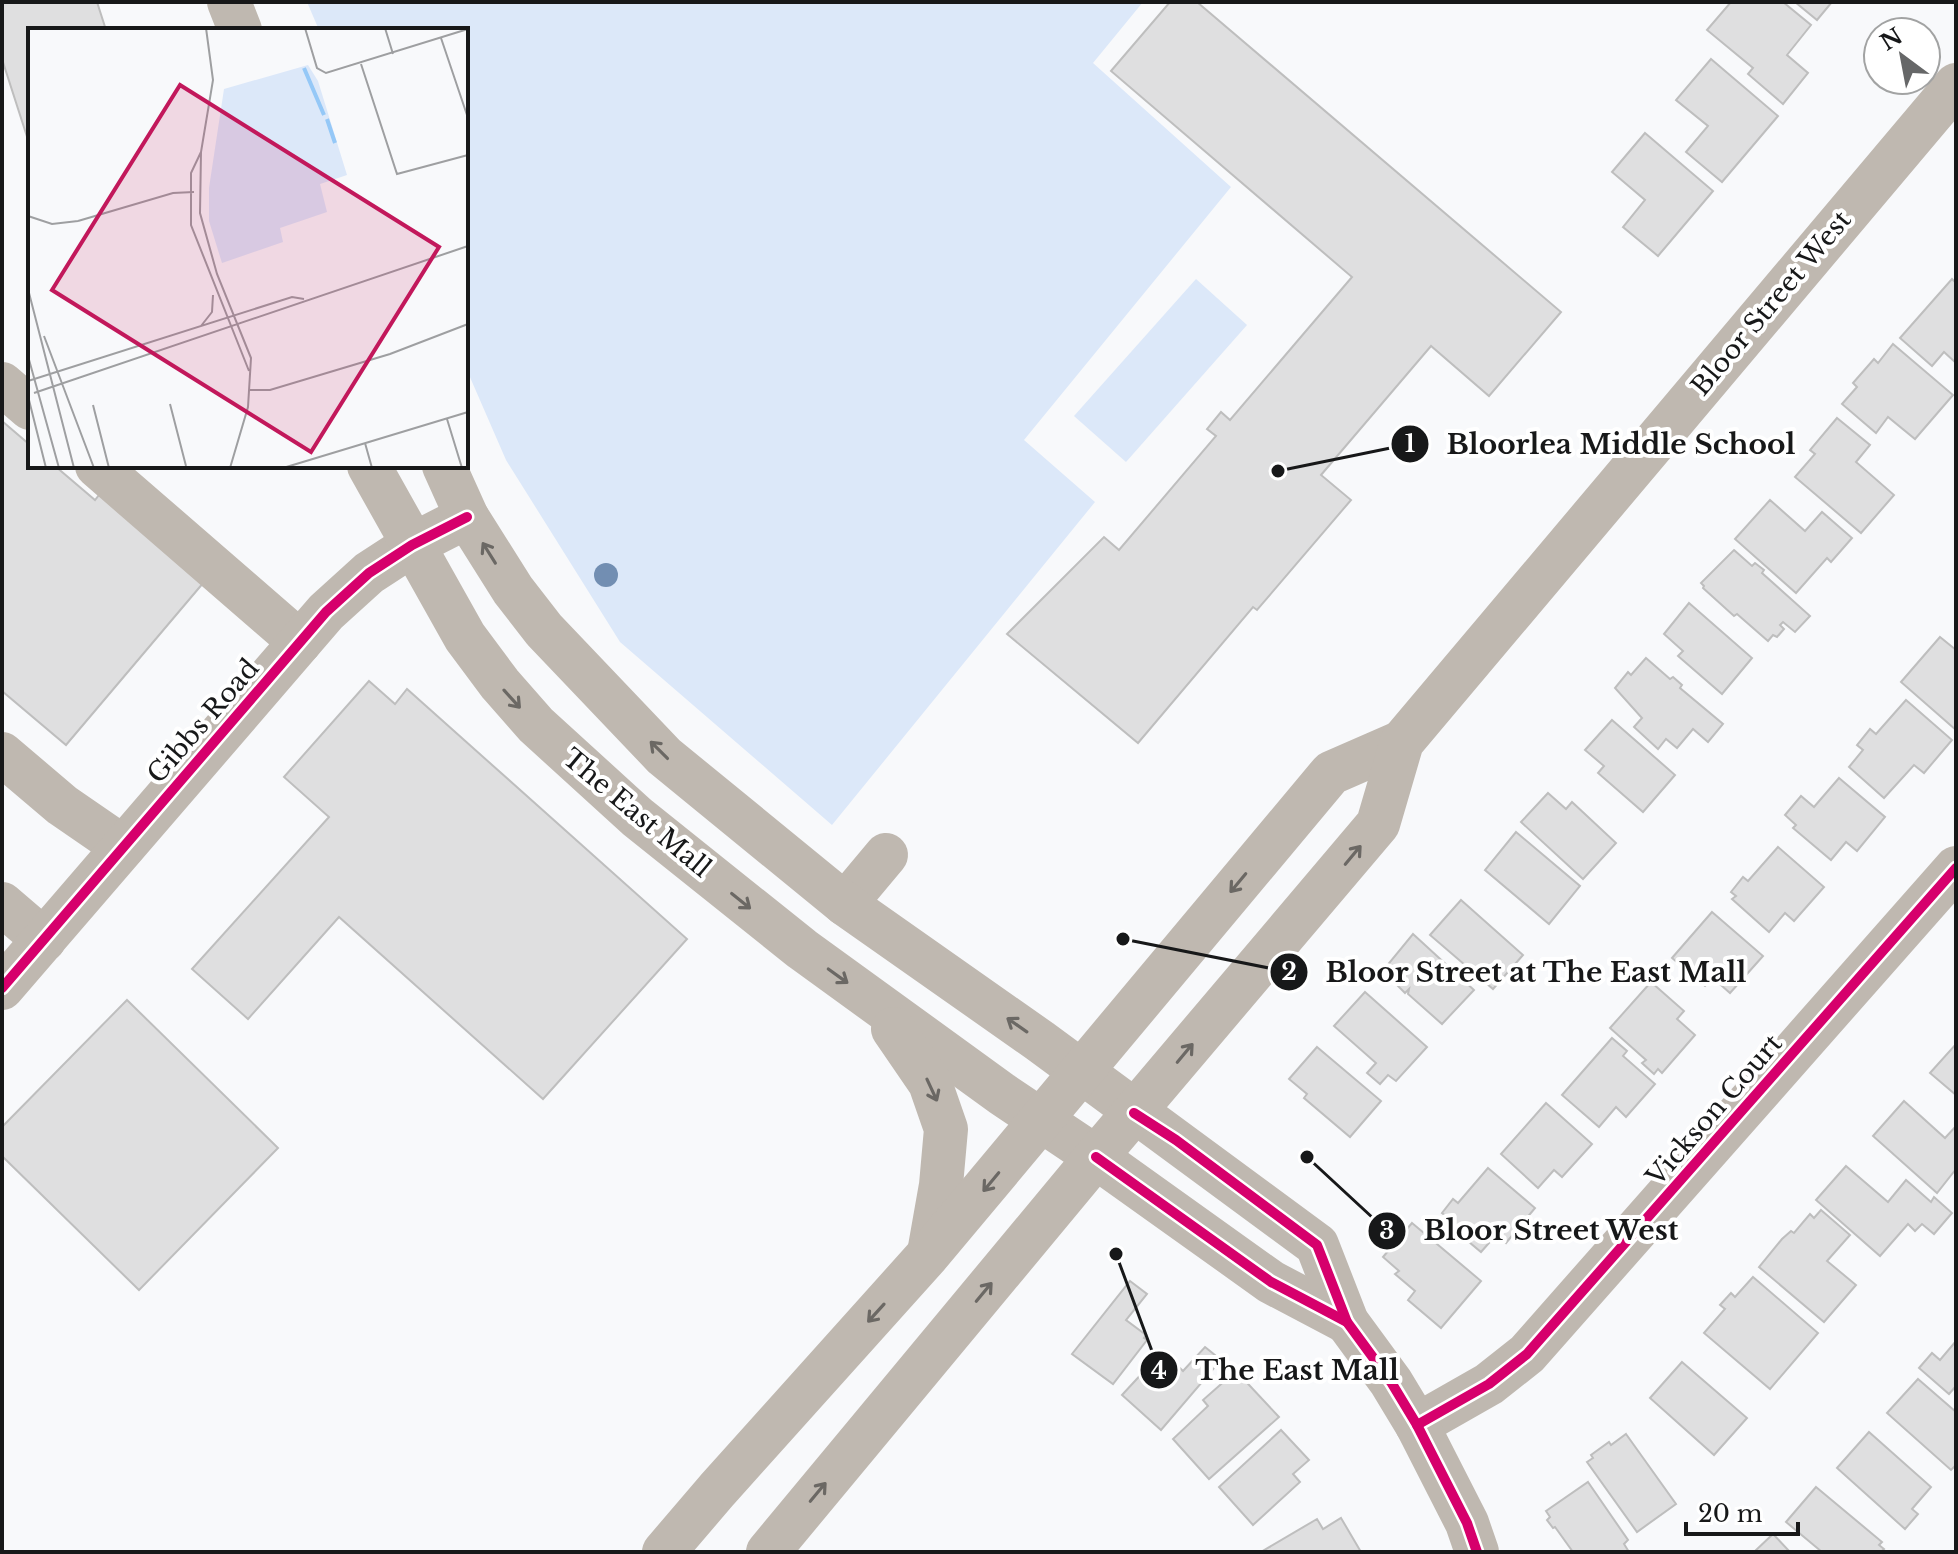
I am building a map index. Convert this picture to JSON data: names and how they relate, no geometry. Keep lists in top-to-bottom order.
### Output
{
  "streets": {
    "main road": [
      "Bloor Street West",
      "Gibbs Road",
      "The East Mall",
      "Vickson Court"
    ]
  },
  "crossings": [
    ["Bloor Street West", "The East Mall"],
    ["Gibbs Road", "The East Mall"],
    ["The East Mall", "Vickson Court"]
  ],
  "places": [
    "Bloorlea Middle School",
    "Bloor Street at The East Mall",
    "Bloor Street West",
    "The East Mall"
  ],
  "scale_bar": "20 m",
  "north": "top left"
}
